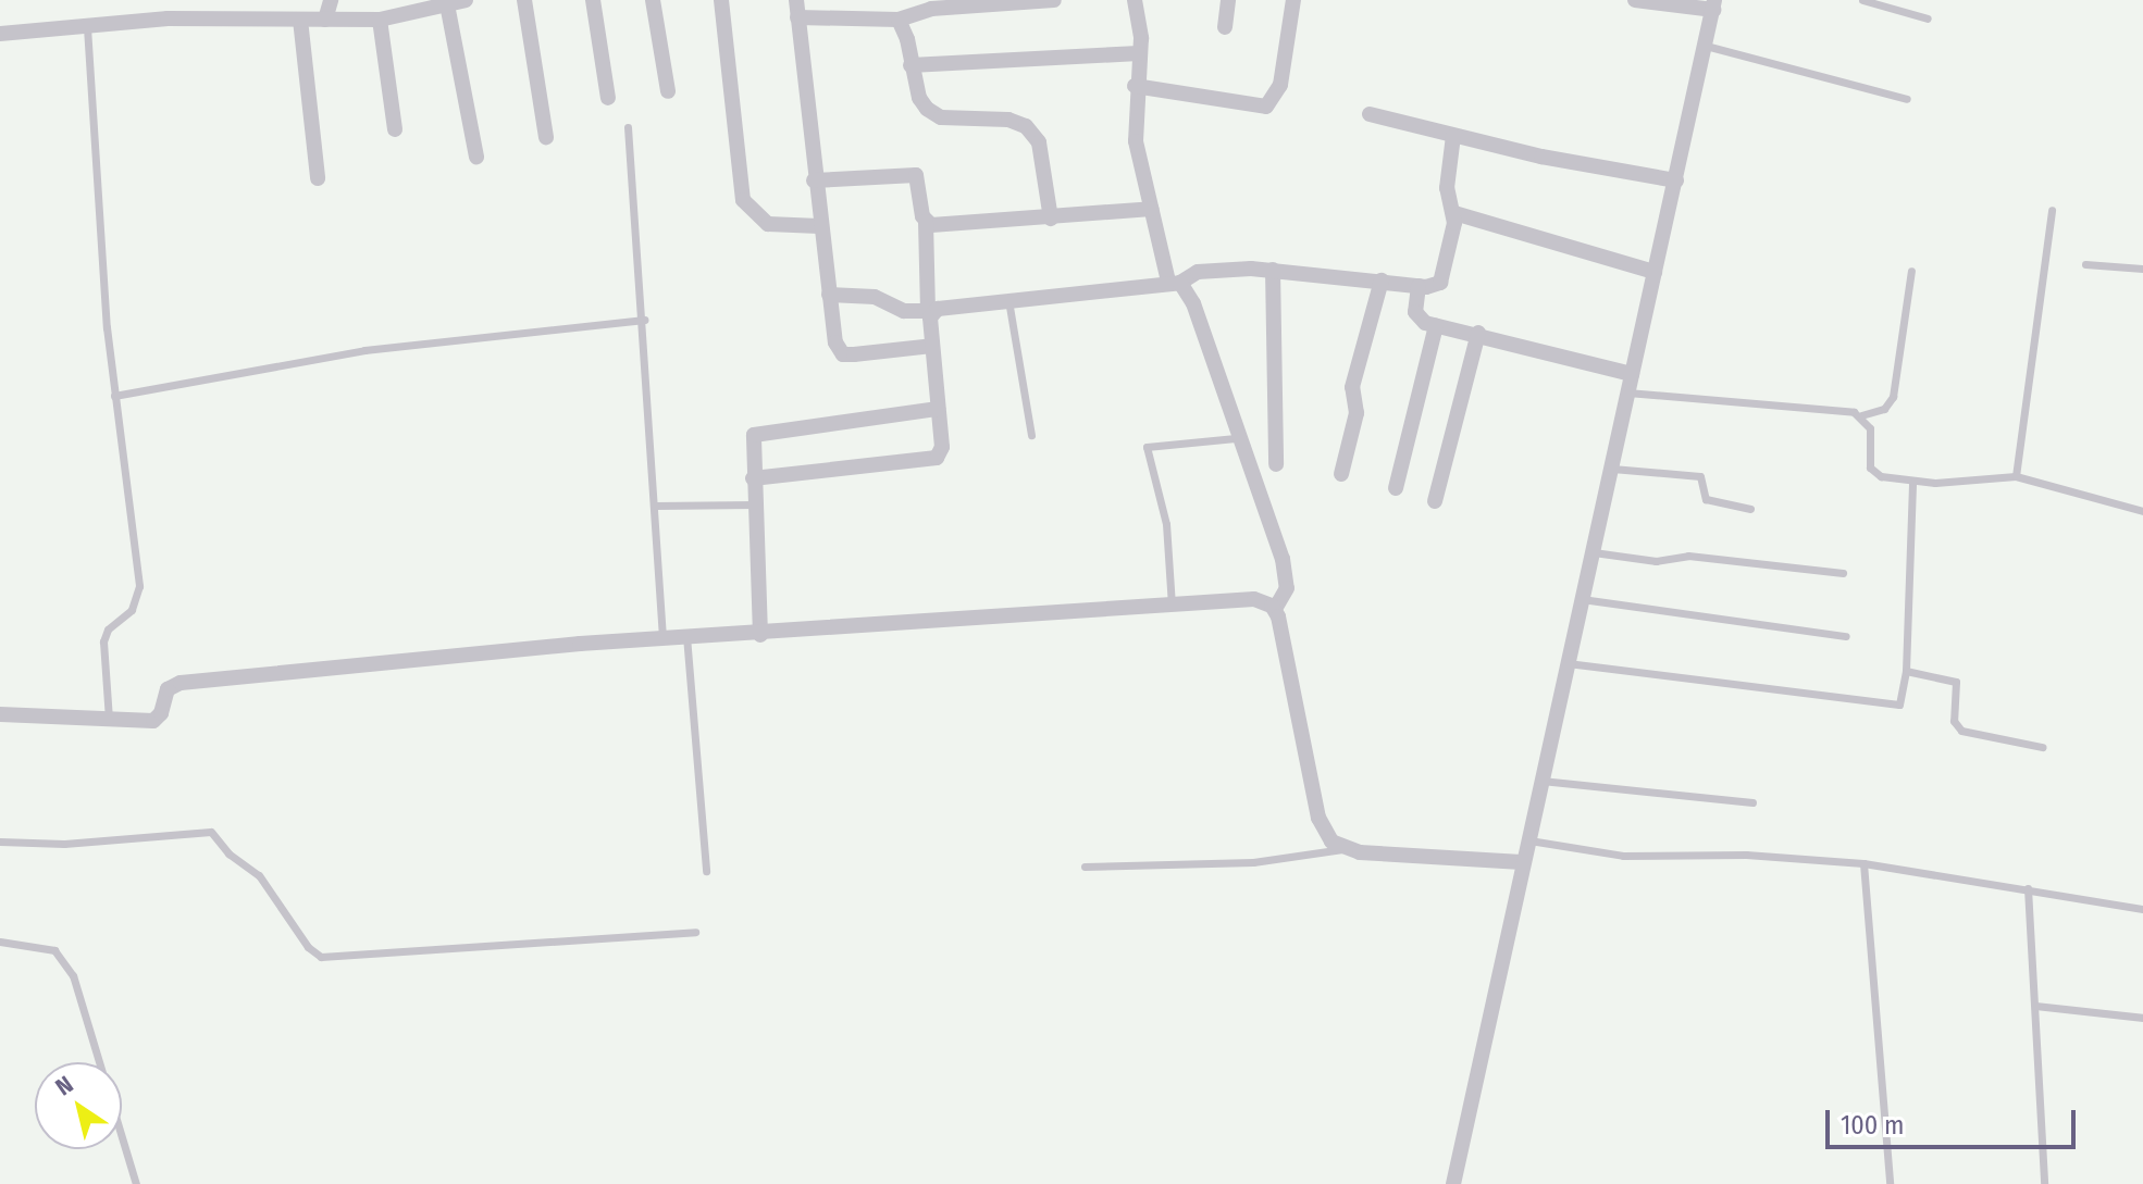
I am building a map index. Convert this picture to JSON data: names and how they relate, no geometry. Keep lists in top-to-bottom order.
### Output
{
  "scale_bar": "100 m",
  "north": "top left"
}
